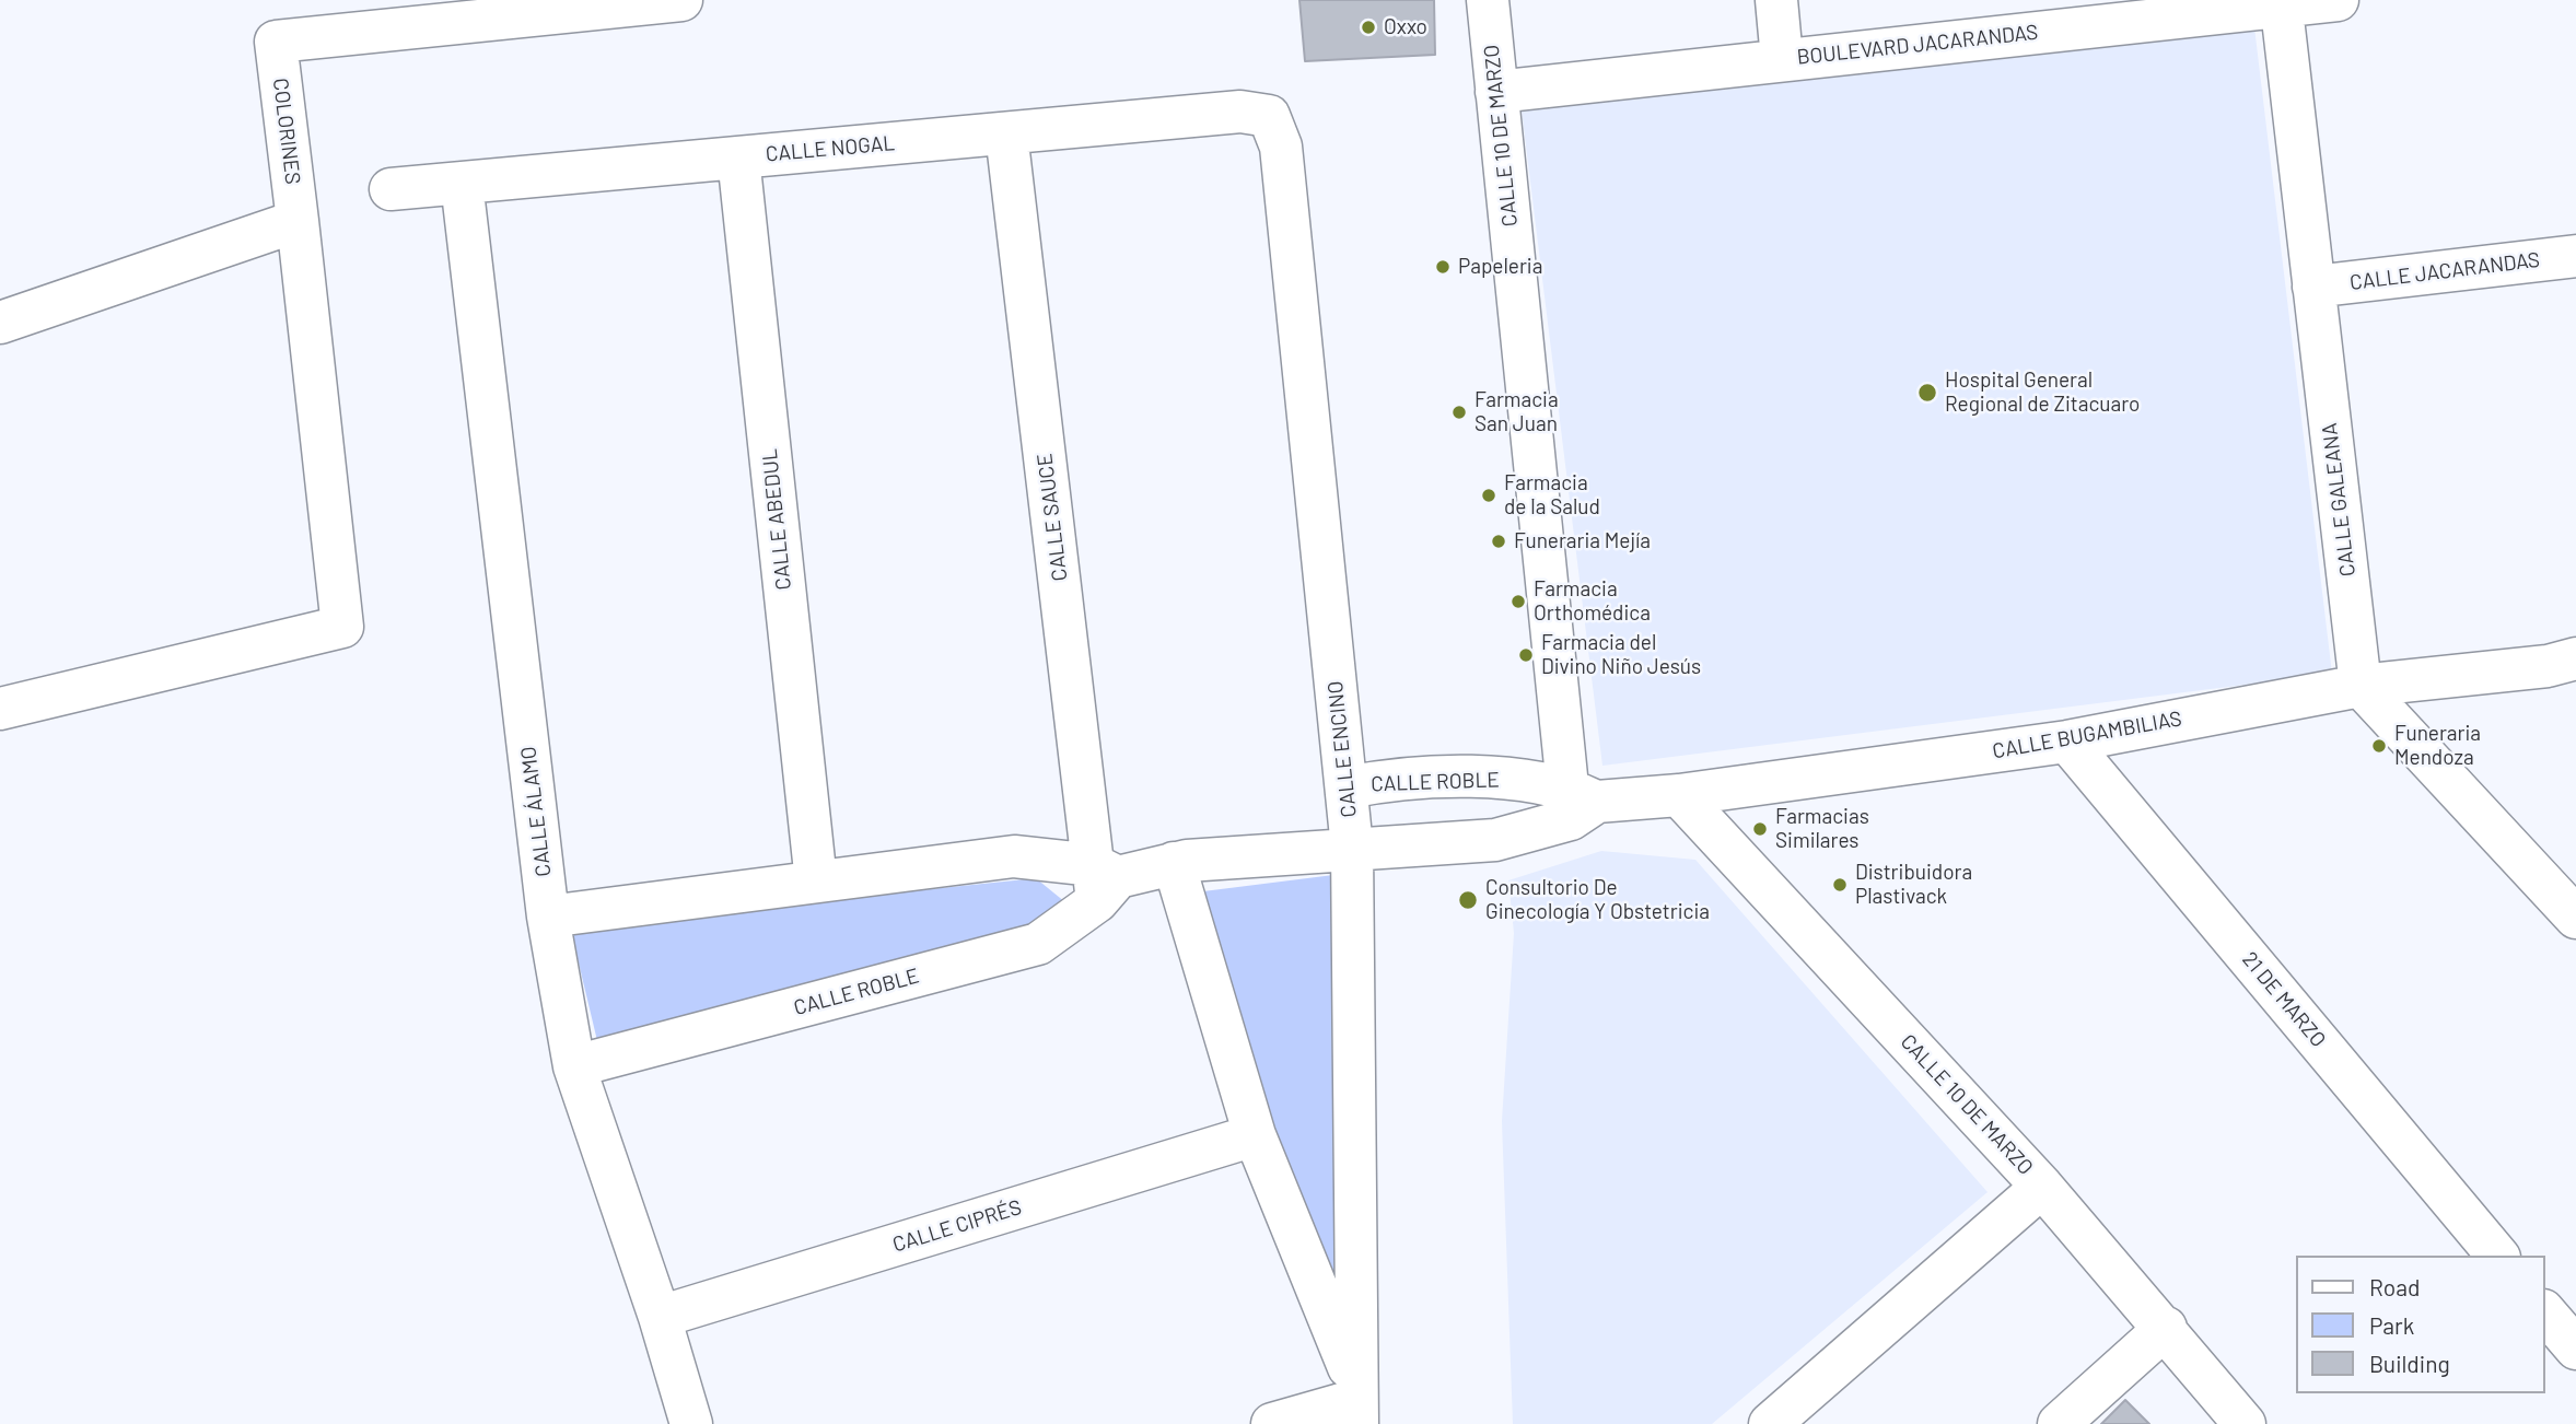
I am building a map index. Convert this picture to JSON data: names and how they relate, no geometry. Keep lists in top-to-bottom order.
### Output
{
  "streets": {
    "street": [
      "BOULEVARD JACARANDAS",
      "COLORINES",
      "CALLE 10 DE MARZO",
      "CALLE NOGAL",
      "CALLE JACARANDAS",
      "CALLE GALEANA",
      "CALLE SAUCE",
      "CALLE ABEDUL",
      "CALLE BUGAMBILIAS",
      "CALLE ENCINO",
      "CALLE ROBLE",
      "CALLE ÁLAMO",
      "21 DE MARZO",
      "CALLE CIPRÉS"
    ]
  },
  "crossings": [
    ["BOULEVARD JACARANDAS", "CALLE 10 DE MARZO"],
    ["BOULEVARD JACARANDAS", "CALLE GALEANA"],
    ["CALLE 10 DE MARZO", "CALLE BUGAMBILIAS"],
    ["CALLE 10 DE MARZO", "CALLE ROBLE"],
    ["CALLE NOGAL", "CALLE SAUCE"],
    ["CALLE NOGAL", "CALLE ABEDUL"],
    ["CALLE NOGAL", "CALLE ENCINO"],
    ["CALLE NOGAL", "CALLE ÁLAMO"],
    ["CALLE JACARANDAS", "CALLE GALEANA"],
    ["CALLE GALEANA", "CALLE BUGAMBILIAS"],
    ["CALLE SAUCE", "CALLE ROBLE"],
    ["CALLE ABEDUL", "CALLE ROBLE"],
    ["CALLE BUGAMBILIAS", "CALLE ROBLE"],
    ["CALLE BUGAMBILIAS", "21 DE MARZO"],
    ["CALLE ENCINO", "CALLE ROBLE"],
    ["CALLE ROBLE", "CALLE ÁLAMO"],
    ["CALLE ÁLAMO", "CALLE CIPRÉS"]
  ],
  "places": [
    "Oxxo",
    "Papeleria",
    "Hospital General Regional de Zitacuaro",
    "Farmacia San Juan",
    "Farmacia de la Salud",
    "Funeraria Mejía",
    "Farmacia Orthomédica",
    "Farmacia del Divino Niño Jesús",
    "Funeraria Mendoza",
    "Farmacias Similares",
    "Distribuidora Plastivack",
    "Consultorio De Ginecología Y Obstetricia"
  ],
  "legend": ["Road", "Park", "Building"]
}
